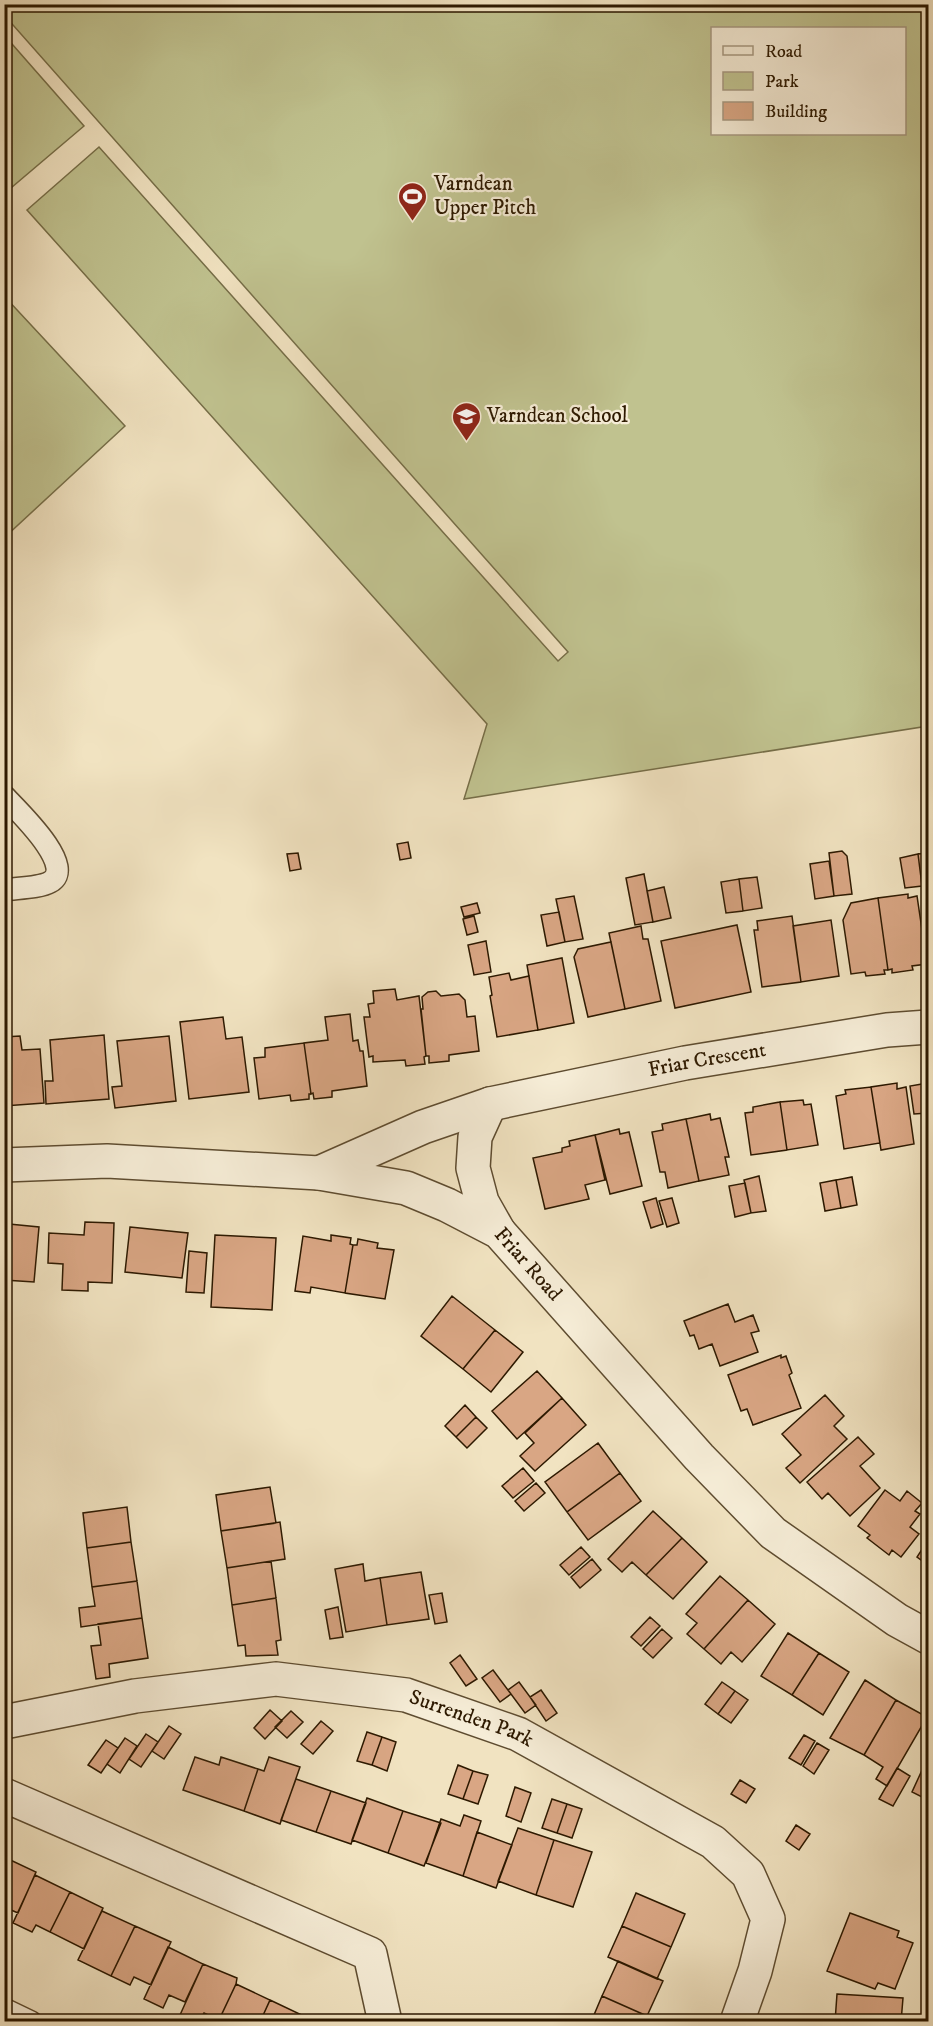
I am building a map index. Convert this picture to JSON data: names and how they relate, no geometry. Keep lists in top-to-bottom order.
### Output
{
  "streets": {
    "street": ["Friar Crescent", "Friar Road", "Surrenden Park"]
  },
  "crossings": [
    ["Friar Crescent", "Friar Road"]
  ],
  "places": {
    "sports": ["Varndean Upper Pitch"],
    "school or university": ["Varndean School"]
  },
  "legend": ["Road", "Park", "Building"]
}
